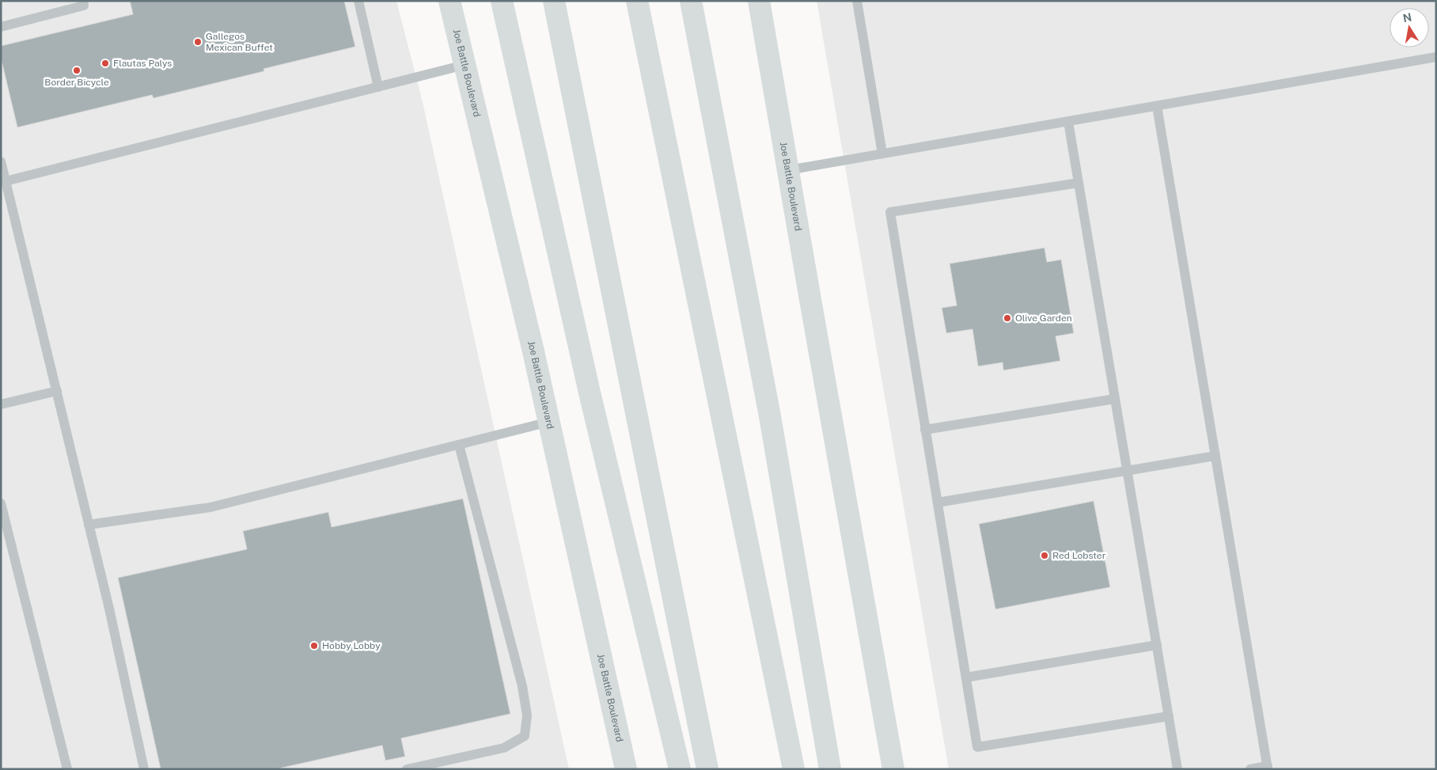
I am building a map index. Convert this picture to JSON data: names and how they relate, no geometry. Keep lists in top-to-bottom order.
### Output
{
  "streets": {
    "main road": ["Joe Battle Boulevard"]
  },
  "places": [
    "Gallegos Mexican Buffet",
    "Flautas Palys",
    "Border Bicycle",
    "Olive Garden",
    "Red Lobster",
    "Hobby Lobby"
  ],
  "north": "top"
}
